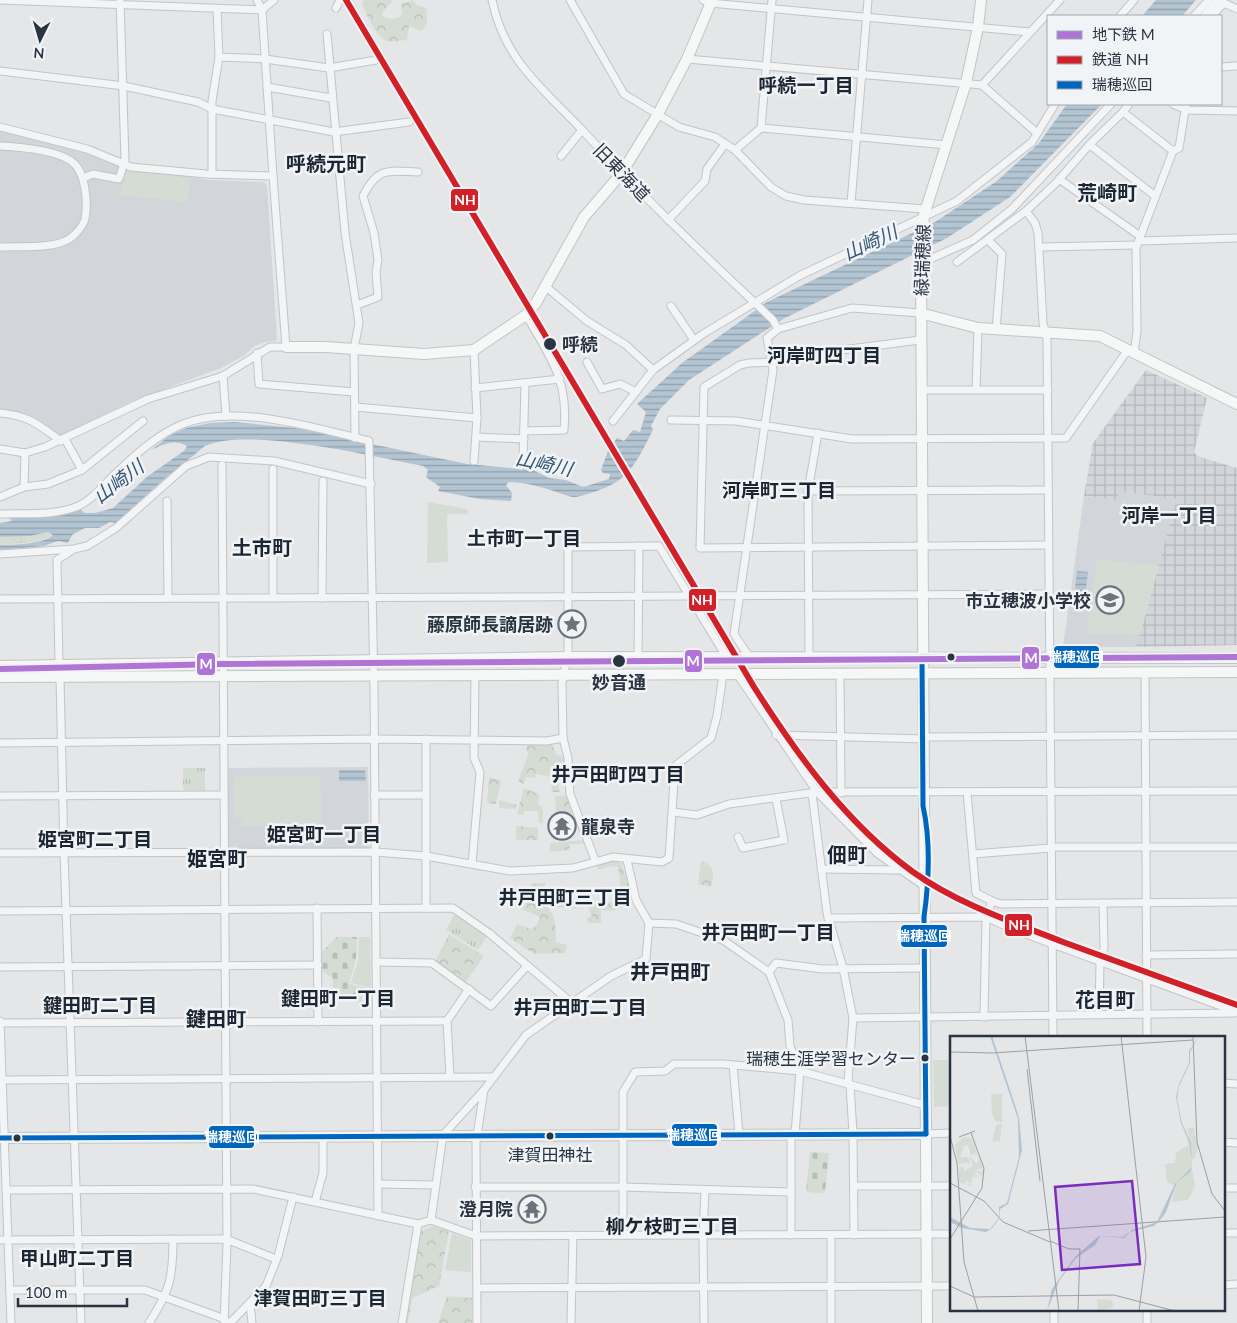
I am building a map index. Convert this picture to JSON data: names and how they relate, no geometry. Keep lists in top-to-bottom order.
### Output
{
  "streets": {
    "main road": ["緑瑞穂線"],
    "street": ["旧東海道"]
  },
  "districts": [
    "呼続一丁目",
    "呼続元町",
    "荒崎町",
    "河岸町四丁目",
    "河岸町三丁目",
    "河岸一丁目",
    "土市町一丁目",
    "土市町",
    "井戸田町四丁目",
    "姫宮町一丁目",
    "姫宮町二丁目",
    "佃町",
    "姫宮町",
    "井戸田町三丁目",
    "井戸田町一丁目",
    "井戸田町",
    "鍵田町一丁目",
    "花目町",
    "鍵田町二丁目",
    "井戸田町二丁目",
    "鍵田町",
    "柳ケ枝町三丁目",
    "甲山町二丁目",
    "津賀田町三丁目"
  ],
  "water": ["山崎川"],
  "places": {
    "other": [
      "呼続",
      "妙音通",
      "瑞穂生涯学習センター",
      "津賀田神社"
    ],
    "school or university": ["市立穂波小学校"],
    "place": ["藤原師長謫居跡"],
    "temple": ["龍泉寺", "澄月院"]
  },
  "lines": ["rail line NH", "metro line M", "transit line 瑞穂巡回"],
  "legend": ["地下鉄 M", "鉄道 NH", "瑞穂巡回"],
  "scale_bar": "100 m",
  "north": "bottom"
}
